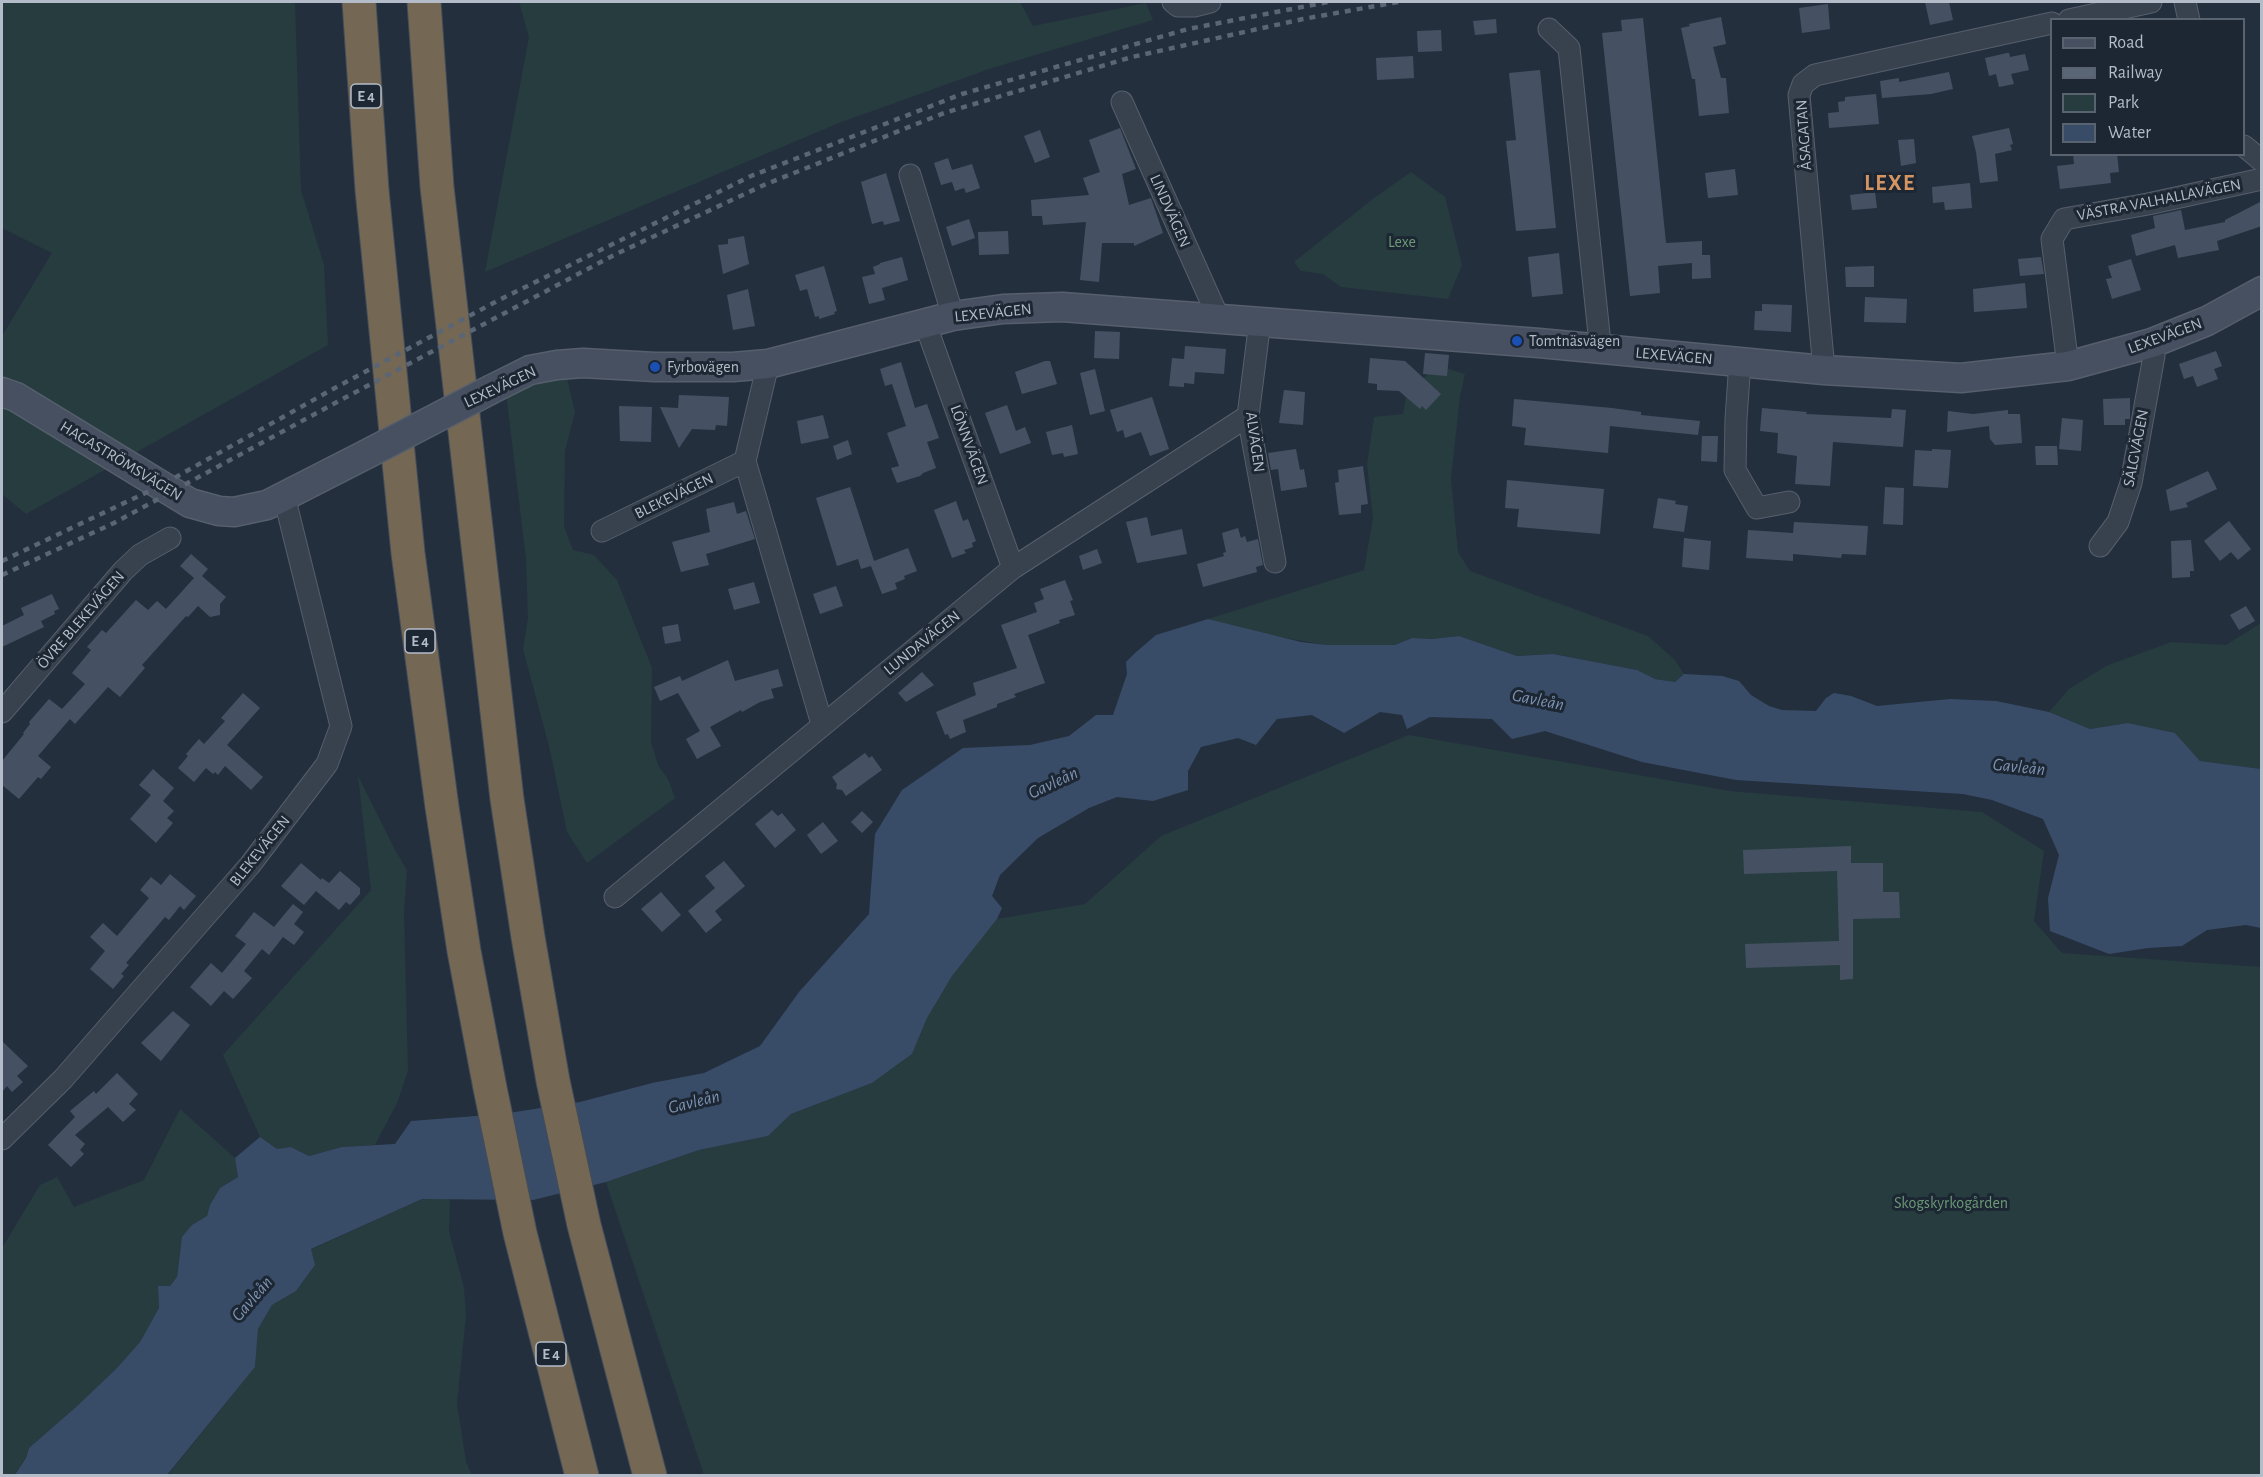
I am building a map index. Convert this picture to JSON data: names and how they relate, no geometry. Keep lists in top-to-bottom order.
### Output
{
  "streets": {
    "highway": ["E 4"],
    "street": [
      "ÅSAGATAN",
      "VÄSTRA VALHALLAVÄGEN",
      "LINDVÄGEN",
      "LEXEVÄGEN",
      "ALVÄGEN",
      "LÖNNVÄGEN",
      "SÄLGVÄGEN",
      "HAGASTRÖMSVÄGEN",
      "BLEKEVÄGEN",
      "ÖVRE BLEKEVÄGEN",
      "LUNDAVÄGEN"
    ]
  },
  "crossings": [
    ["ÅSAGATAN", "LEXEVÄGEN"],
    ["VÄSTRA VALHALLAVÄGEN", "LEXEVÄGEN"],
    ["LINDVÄGEN", "LEXEVÄGEN"],
    ["LEXEVÄGEN", "ALVÄGEN"],
    ["LEXEVÄGEN", "LÖNNVÄGEN"],
    ["LEXEVÄGEN", "SÄLGVÄGEN"],
    ["LEXEVÄGEN", "HAGASTRÖMSVÄGEN"],
    ["LEXEVÄGEN", "BLEKEVÄGEN"],
    ["ALVÄGEN", "LUNDAVÄGEN"],
    ["LÖNNVÄGEN", "LUNDAVÄGEN"],
    ["HAGASTRÖMSVÄGEN", "BLEKEVÄGEN"]
  ],
  "districts": ["LEXE"],
  "water": ["Gavleån"],
  "parks": ["Lexe", "Skogskyrkogården"],
  "places": ["Tomtnäsvägen", "Fyrbovägen"],
  "legend": [
    "Road",
    "Railway",
    "Park",
    "Water"
  ]
}
